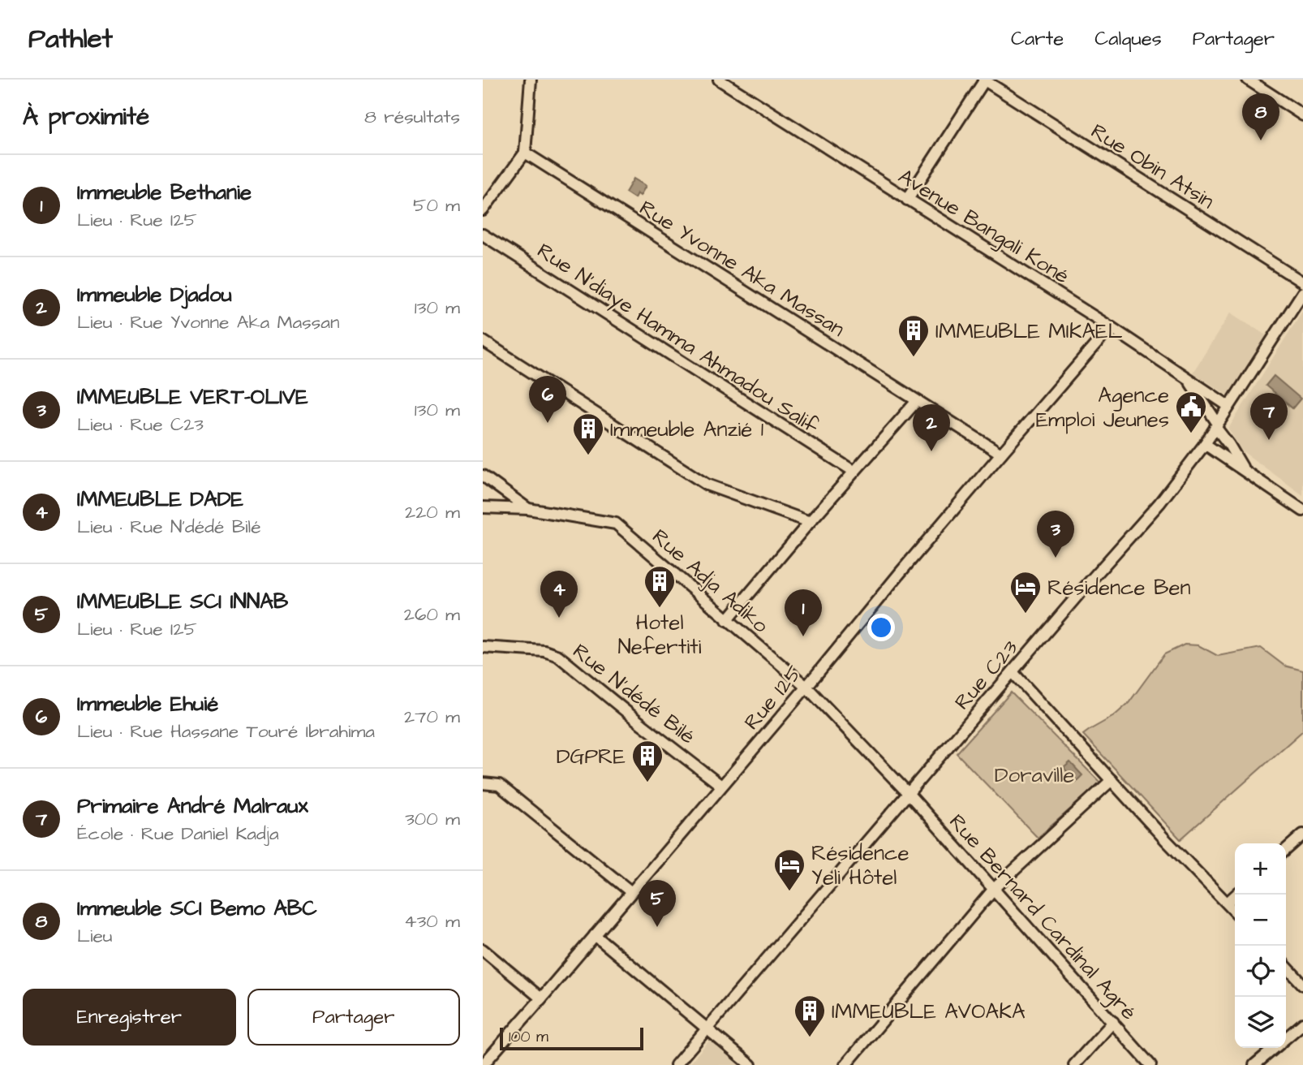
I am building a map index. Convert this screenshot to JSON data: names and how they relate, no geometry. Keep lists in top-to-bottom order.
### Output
{
  "streets": {
    "street": [
      "Rue Obin Atsin",
      "Avenue Bangali Koné",
      "Rue Yvonne Aka Massan",
      "Rue N'diaye Hamma Ahmadou Salif",
      "Rue Adja Adiko",
      "Rue C23",
      "Rue N'dédé Bilé",
      "Rue I25",
      "Rue Bernard Cardinal Agré"
    ]
  },
  "crossings": [
    ["Avenue Bangali Koné", "Rue C23"],
    ["Avenue Bangali Koné", "Rue I25"],
    ["Rue Yvonne Aka Massan", "Rue I25"],
    ["Rue Adja Adiko", "Rue C23"],
    ["Rue Adja Adiko", "Rue I25"],
    ["Rue Adja Adiko", "Rue Bernard Cardinal Agré"],
    ["Rue C23", "Rue Bernard Cardinal Agré"],
    ["Rue N'dédé Bilé", "Rue I25"]
  ],
  "parks": ["Doraville"],
  "places": {
    "building": [
      "IMMEUBLE MIKAEL",
      "Immeuble Anzié 1",
      "Hotel Nefertiti",
      "DGPRE",
      "IMMEUBLE AVOAKA"
    ],
    "public building": ["Agence Emploi Jeunes"],
    "hotel": ["Résidence Ben", "Résidence Yeli Hôtel"]
  },
  "scale_bar": "100 m",
  "page": {
    "header": "Pathlet",
    "nav": ["Carte", "Calques", "Partager"],
    "heading": ["À proximité", "8 résultats"],
    "pins": [
      "8",
      "6",
      "7",
      "2",
      "3",
      "4",
      "1",
      "5"
    ],
    "list": [
      {
        "mark": "1",
        "name": "Immeuble Bethanie",
        "note": "Lieu · Rue I25",
        "value": "50 m"
      },
      {
        "mark": "2",
        "name": "Immeuble Djadou",
        "note": "Lieu · Rue Yvonne Aka Massan",
        "value": "130 m"
      },
      {
        "mark": "3",
        "name": "IMMEUBLE VERT-OLIVE",
        "note": "Lieu · Rue C23",
        "value": "130 m"
      },
      {
        "mark": "4",
        "name": "IMMEUBLE DADE",
        "note": "Lieu · Rue N'dédé Bilé",
        "value": "220 m"
      },
      {
        "mark": "5",
        "name": "IMMEUBLE SCI INNAB",
        "note": "Lieu · Rue I25",
        "value": "260 m"
      },
      {
        "mark": "6",
        "name": "Immeuble Ehuié",
        "note": "Lieu · Rue Hassane Touré Ibrahima",
        "value": "270 m"
      },
      {
        "mark": "7",
        "name": "Primaire André Malraux",
        "note": "École · Rue Daniel Kadja",
        "value": "300 m"
      },
      {
        "mark": "8",
        "name": "Immeuble SCI Bemo ABC",
        "note": "Lieu",
        "value": "430 m"
      }
    ],
    "map_buttons": ["+", "−"],
    "buttons": ["Enregistrer", "Partager"],
    "scale": "100 m"
  }
}
